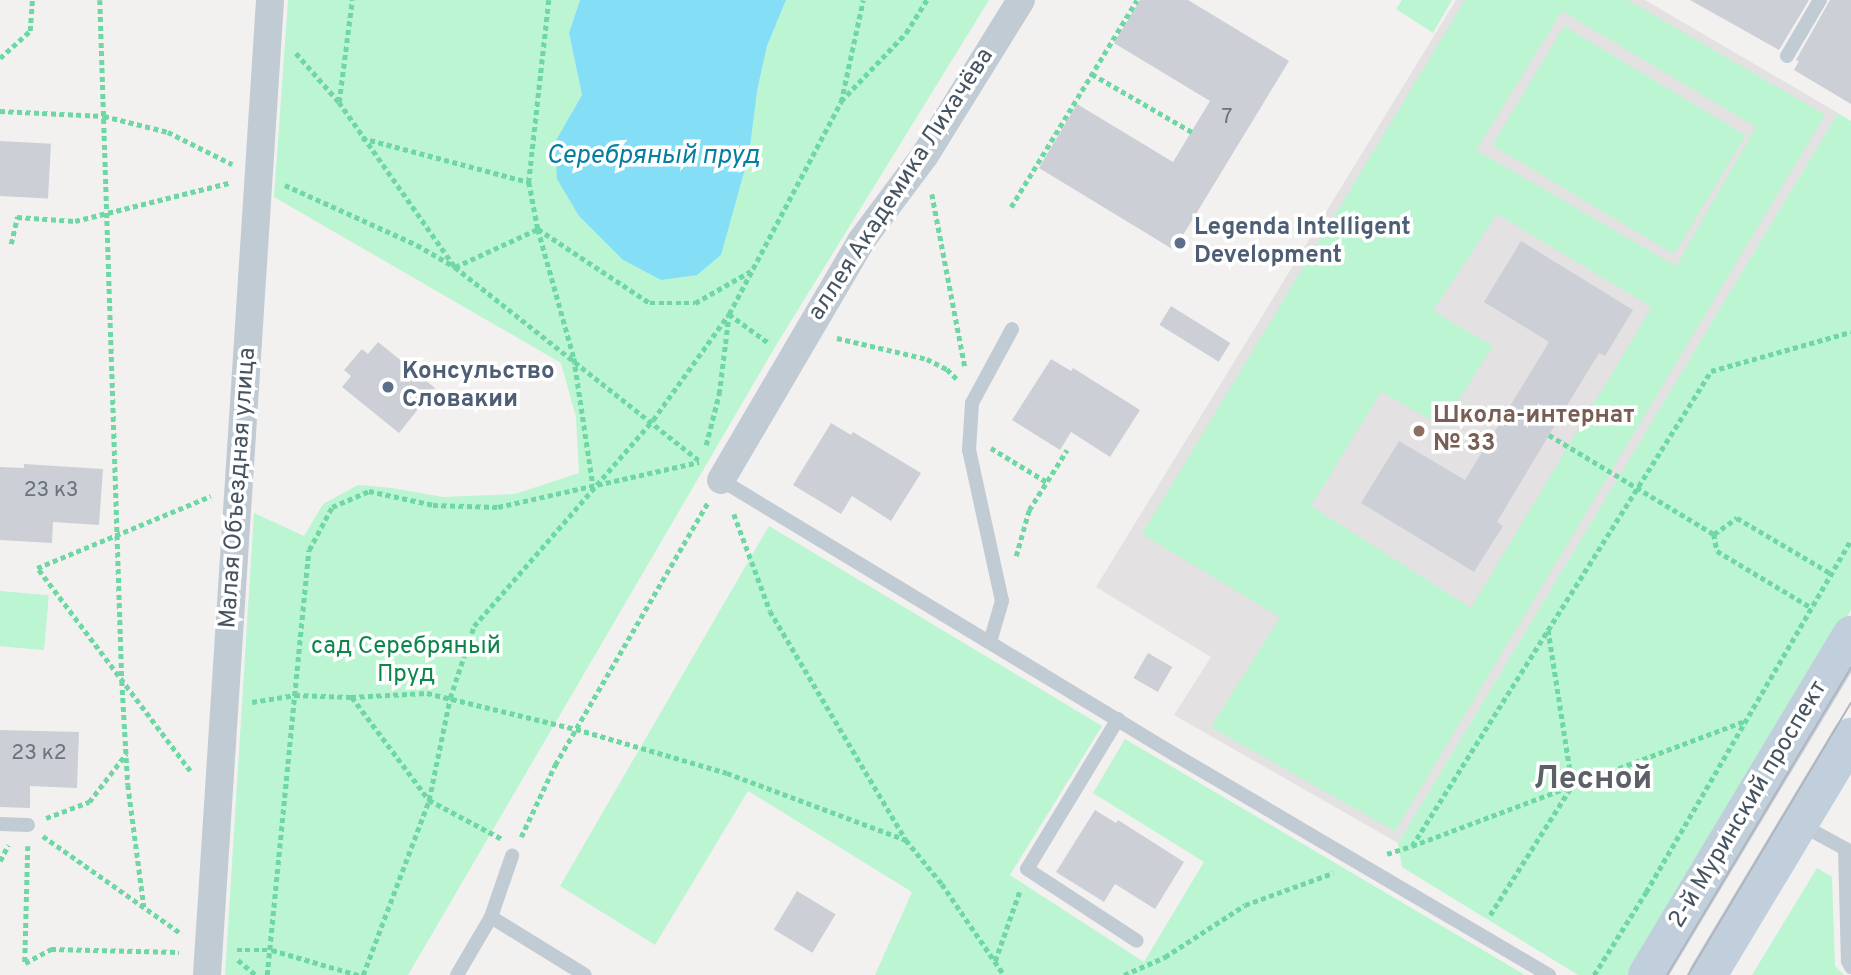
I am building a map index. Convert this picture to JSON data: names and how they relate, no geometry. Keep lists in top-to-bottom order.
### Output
{
  "streets": {
    "main road": ["2-й Муринский проспект"],
    "street": ["аллея Академика Лихачёва", "Малая Объездная улица"]
  },
  "districts": ["Лесной"],
  "water": ["Серебряный пруд"],
  "parks": ["сад Серебряный Пруд"],
  "places": ["Legenda Intelligent Development", "Консульство Словакии", "Школа-интернат № 33"],
  "house_numbers": ["7", "23 к3", "23 к2"]
}
